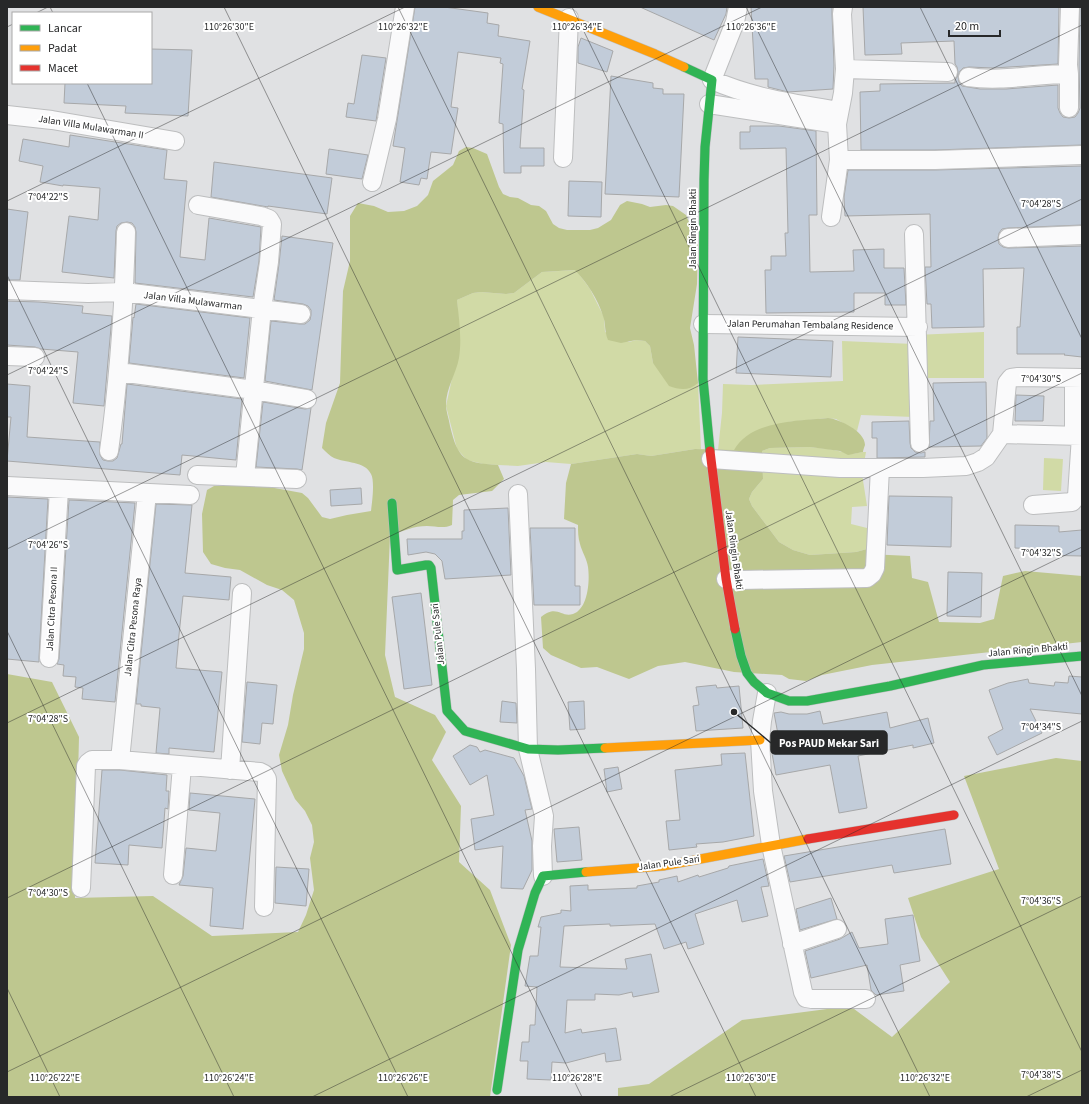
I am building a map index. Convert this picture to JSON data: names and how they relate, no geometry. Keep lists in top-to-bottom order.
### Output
{
  "streets": {
    "street": [
      "Jalan Villa Mulawarman II",
      "Jalan Ringin Bhakti",
      "Jalan Villa Mulawarman",
      "Jalan Perumahan Tembalang Residence",
      "Jalan Citra Pesona II",
      "Jalan Citra Pesona Raya",
      "Jalan Pule Sari"
    ]
  },
  "crossings": [
    ["Jalan Ringin Bhakti", "Jalan Perumahan Tembalang Residence"]
  ],
  "places": ["Pos PAUD Mekar Sari"],
  "legend": ["Lancar", "Padat", "Macet"],
  "scale_bar": "20 m",
  "coordinates": [
    "110°26'30\"E",
    "110°26'32\"E",
    "110°26'34\"E",
    "110°26'36\"E",
    "7°04'22\"S",
    "7°04'28\"S",
    "7°04'24\"S",
    "7°04'30\"S",
    "7°04'26\"S",
    "7°04'32\"S",
    "7°04'34\"S",
    "7°04'36\"S",
    "7°04'38\"S",
    "110°26'22\"E",
    "110°26'24\"E",
    "110°26'26\"E",
    "110°26'28\"E"
  ]
}
